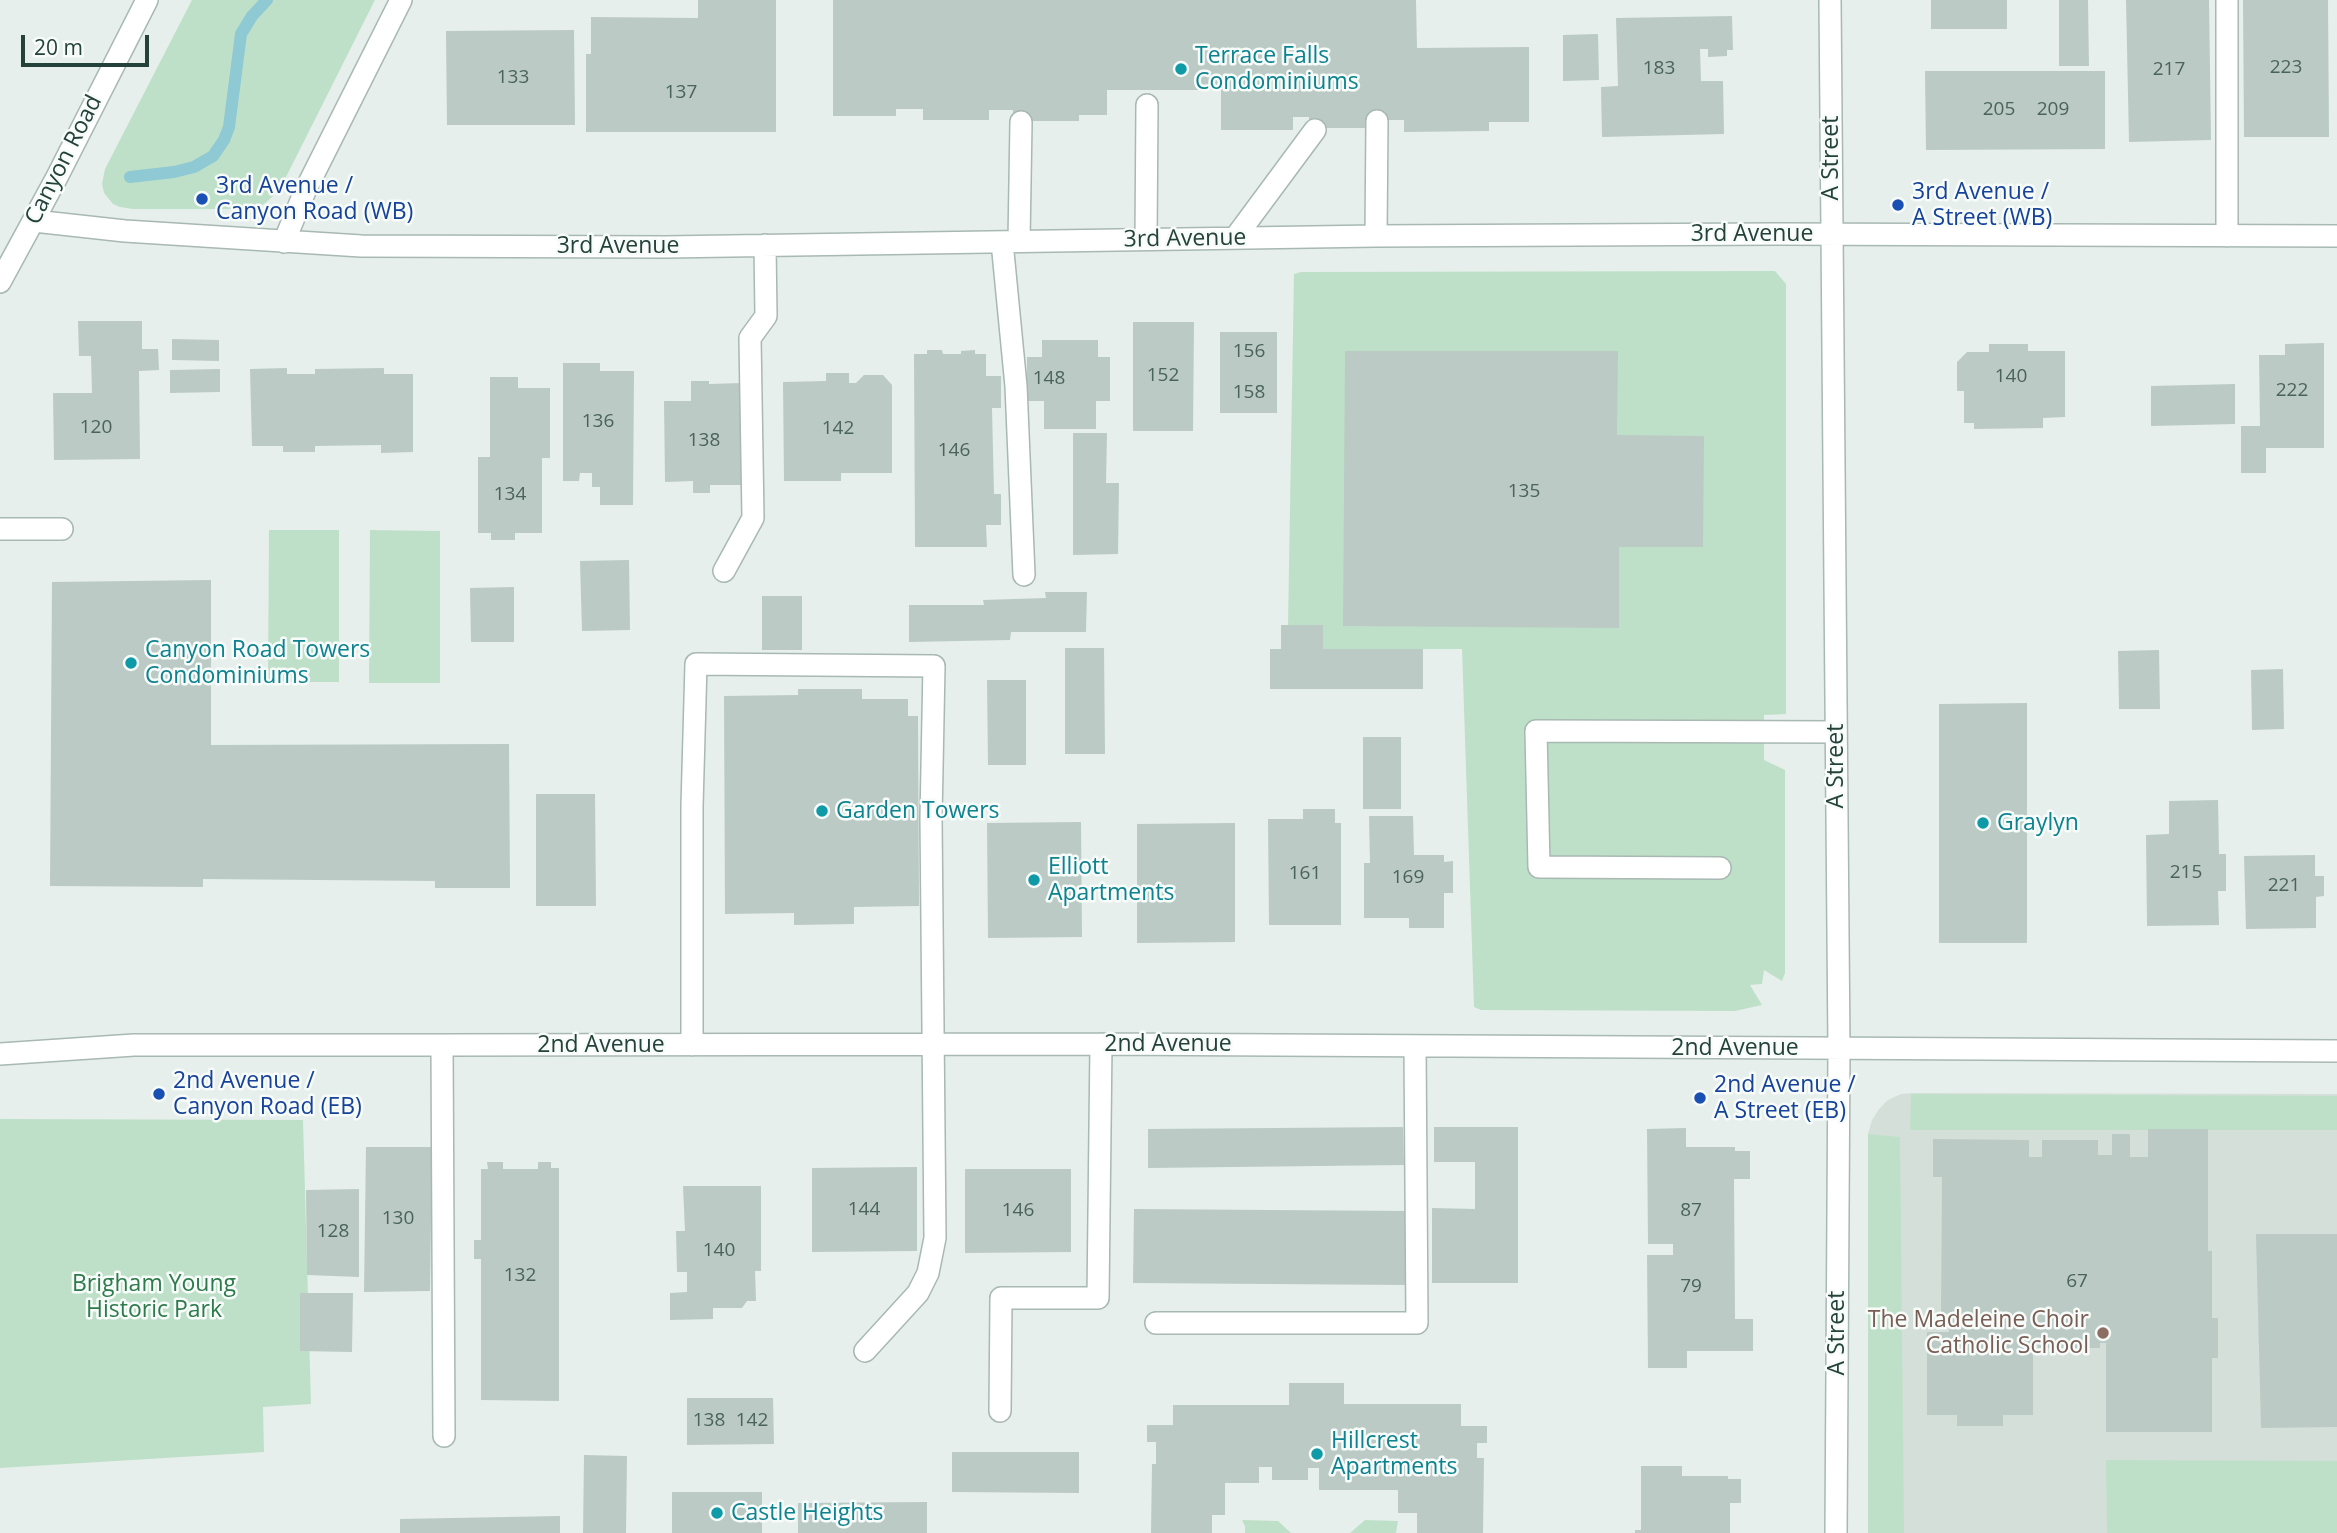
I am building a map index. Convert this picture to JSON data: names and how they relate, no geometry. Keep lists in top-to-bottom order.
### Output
{
  "streets": {
    "street": [
      "A Street",
      "Canyon Road",
      "3rd Avenue",
      "2nd Avenue"
    ]
  },
  "crossings": [
    ["A Street", "3rd Avenue"],
    ["A Street", "2nd Avenue"],
    ["Canyon Road", "3rd Avenue"]
  ],
  "parks": ["Brigham Young Historic Park"],
  "places": [
    "Terrace Falls Condominiums",
    "3rd Avenue / Canyon Road (WB)",
    "3rd Avenue / A Street (WB)",
    "Canyon Road Towers Condominiums",
    "Garden Towers",
    "Graylyn",
    "Elliott Apartments",
    "2nd Avenue / Canyon Road (EB)",
    "2nd Avenue / A Street (EB)",
    "The Madeleine Choir Catholic School",
    "Hillcrest Apartments",
    "Castle Heights"
  ],
  "house_numbers": [
    "223",
    "183",
    "217",
    "133",
    "137",
    "205",
    "209",
    "156",
    "152",
    "140",
    "148",
    "222",
    "158",
    "136",
    "120",
    "142",
    "138",
    "146",
    "135",
    "134",
    "215",
    "161",
    "169",
    "221",
    "144",
    "146",
    "87",
    "130",
    "128",
    "140",
    "132",
    "67",
    "79",
    "138",
    "142"
  ],
  "scale_bar": "20 m"
}
